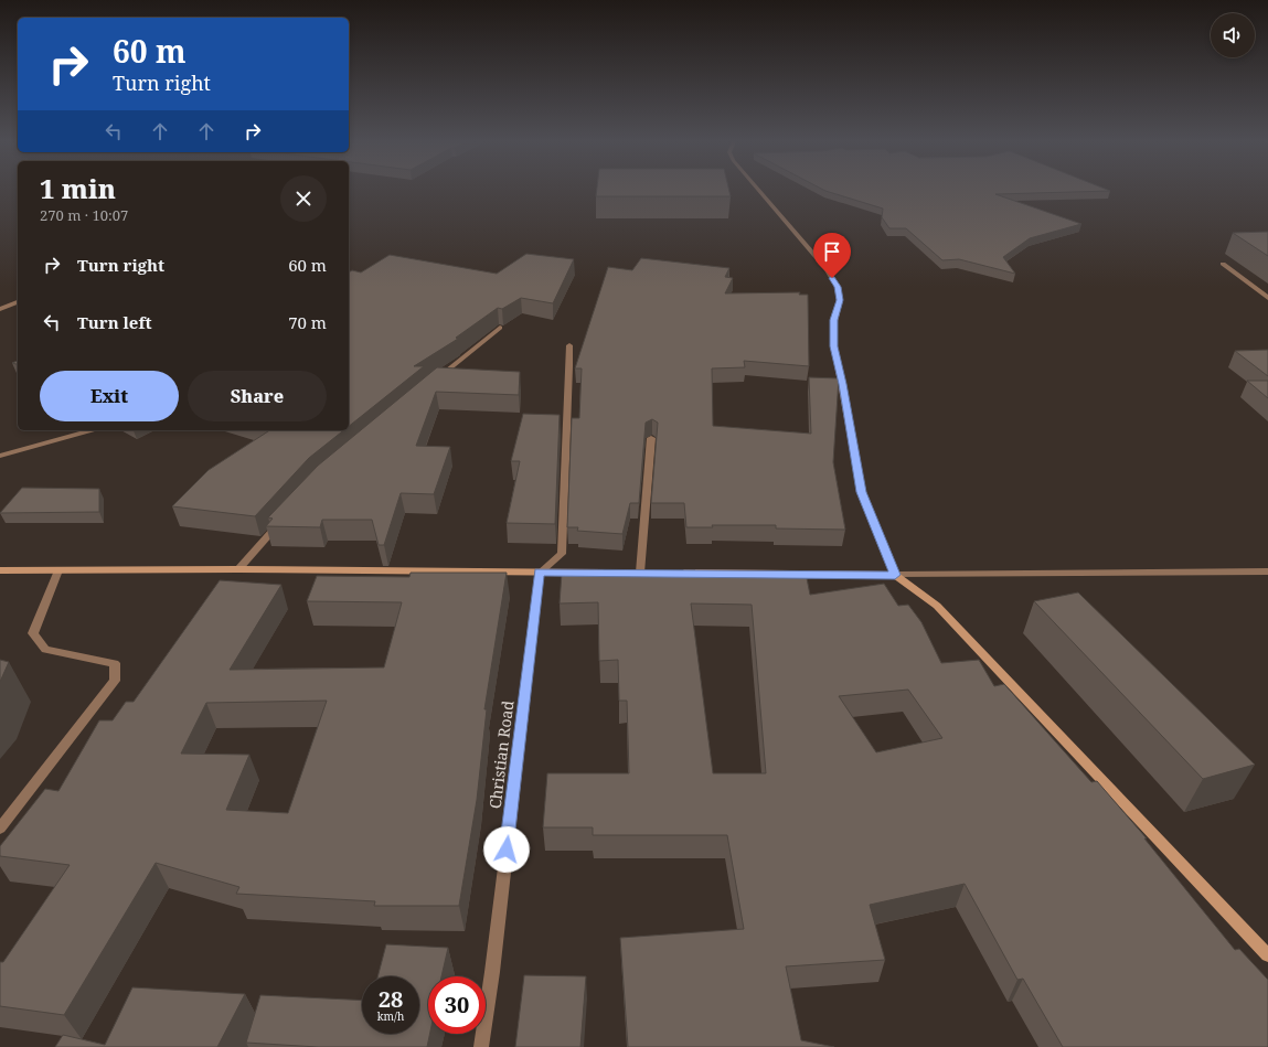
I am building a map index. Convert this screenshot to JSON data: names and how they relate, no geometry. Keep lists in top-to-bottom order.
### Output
{
  "streets": {
    "street": ["Christian Road"]
  },
  "page": {
    "turn": ["60 m", "Turn right"],
    "heading": ["1 min", "270 m · 10:07"],
    "list": [
      {
        "name": "Turn right",
        "value": "60 m"
      },
      {
        "name": "Turn left",
        "value": "70 m"
      }
    ],
    "buttons": ["Exit", "Share"],
    "speed": "28 km/h",
    "limit": "30"
  }
}
